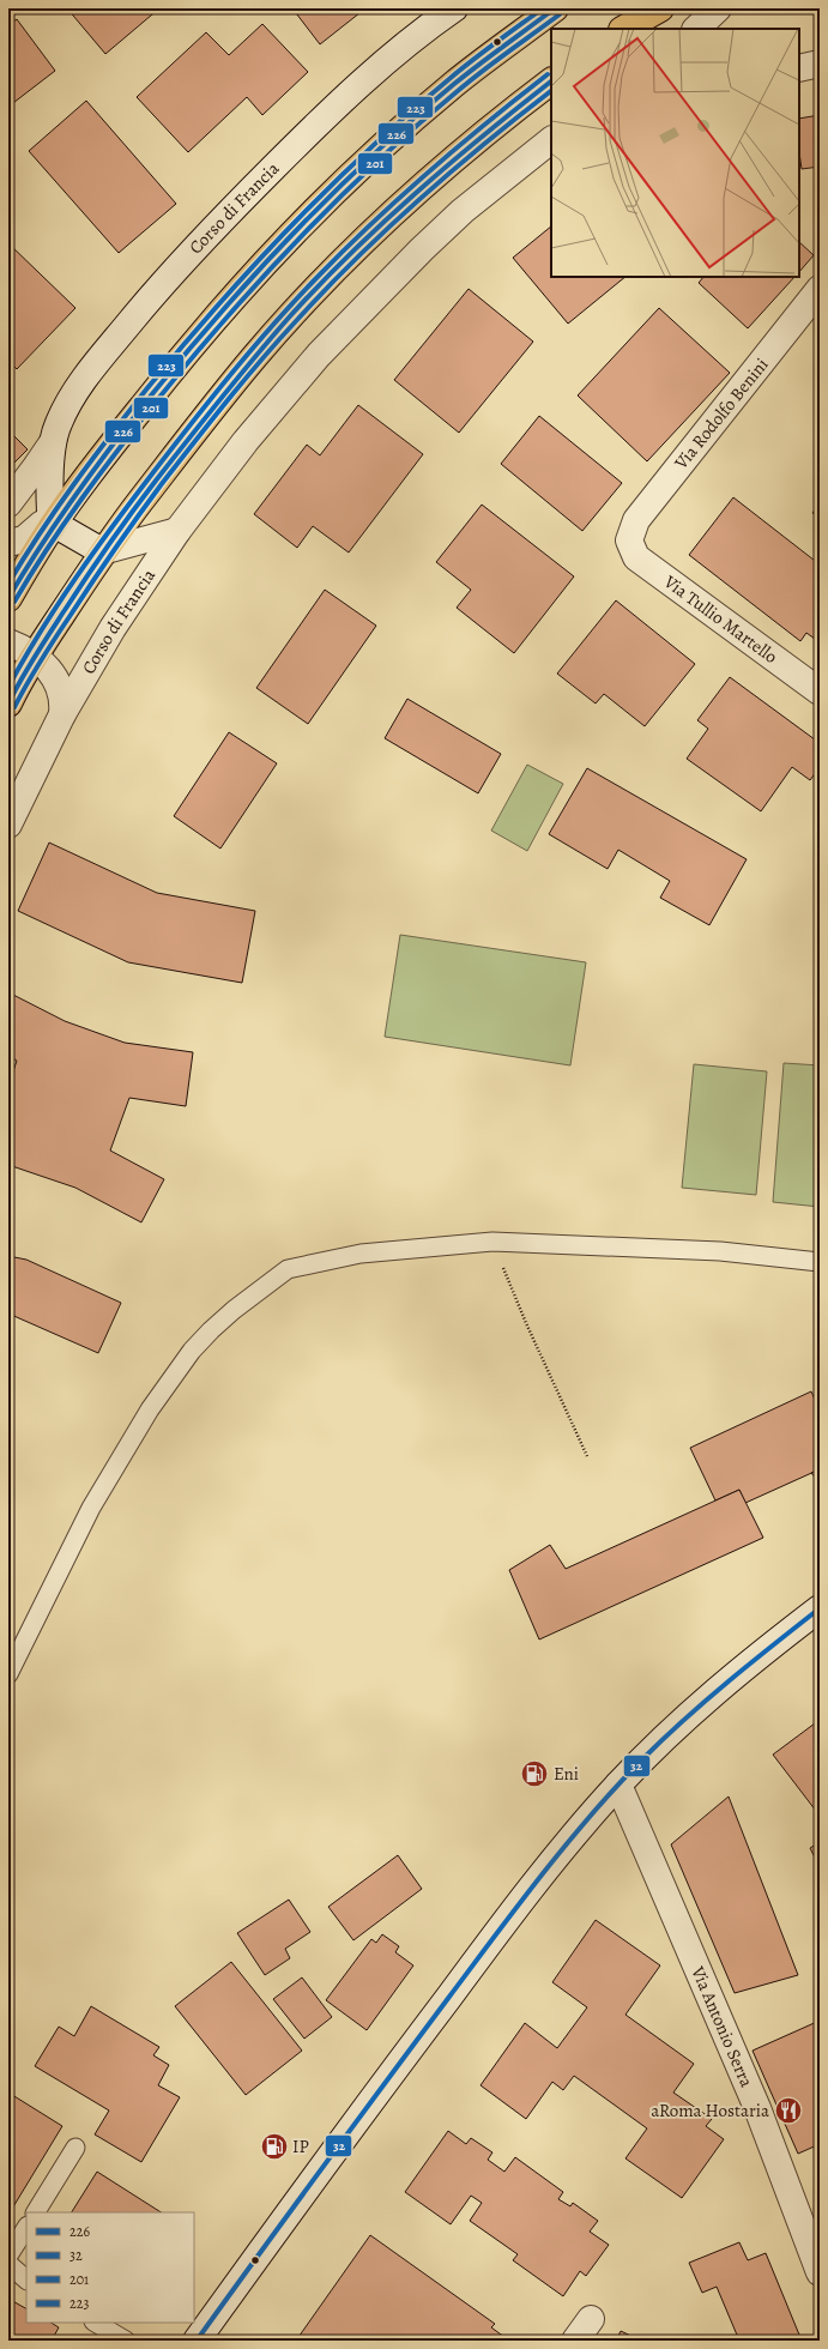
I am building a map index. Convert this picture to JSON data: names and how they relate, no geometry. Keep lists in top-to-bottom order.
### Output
{
  "streets": {
    "street": [
      "Corso di Francia",
      "Via Rodolfo Benini",
      "Via Tullio Martello",
      "Via Antonio Serra"
    ]
  },
  "crossings": [
    ["Via Rodolfo Benini", "Via Tullio Martello"]
  ],
  "places": {
    "fuel station": ["Eni", "IP"],
    "restaurant": ["aRoma Hostaria"]
  },
  "lines": [
    "transit line 226",
    "transit line 223",
    "transit line 201",
    "transit line 32"
  ],
  "legend": [
    "226",
    "32",
    "201",
    "223"
  ]
}
